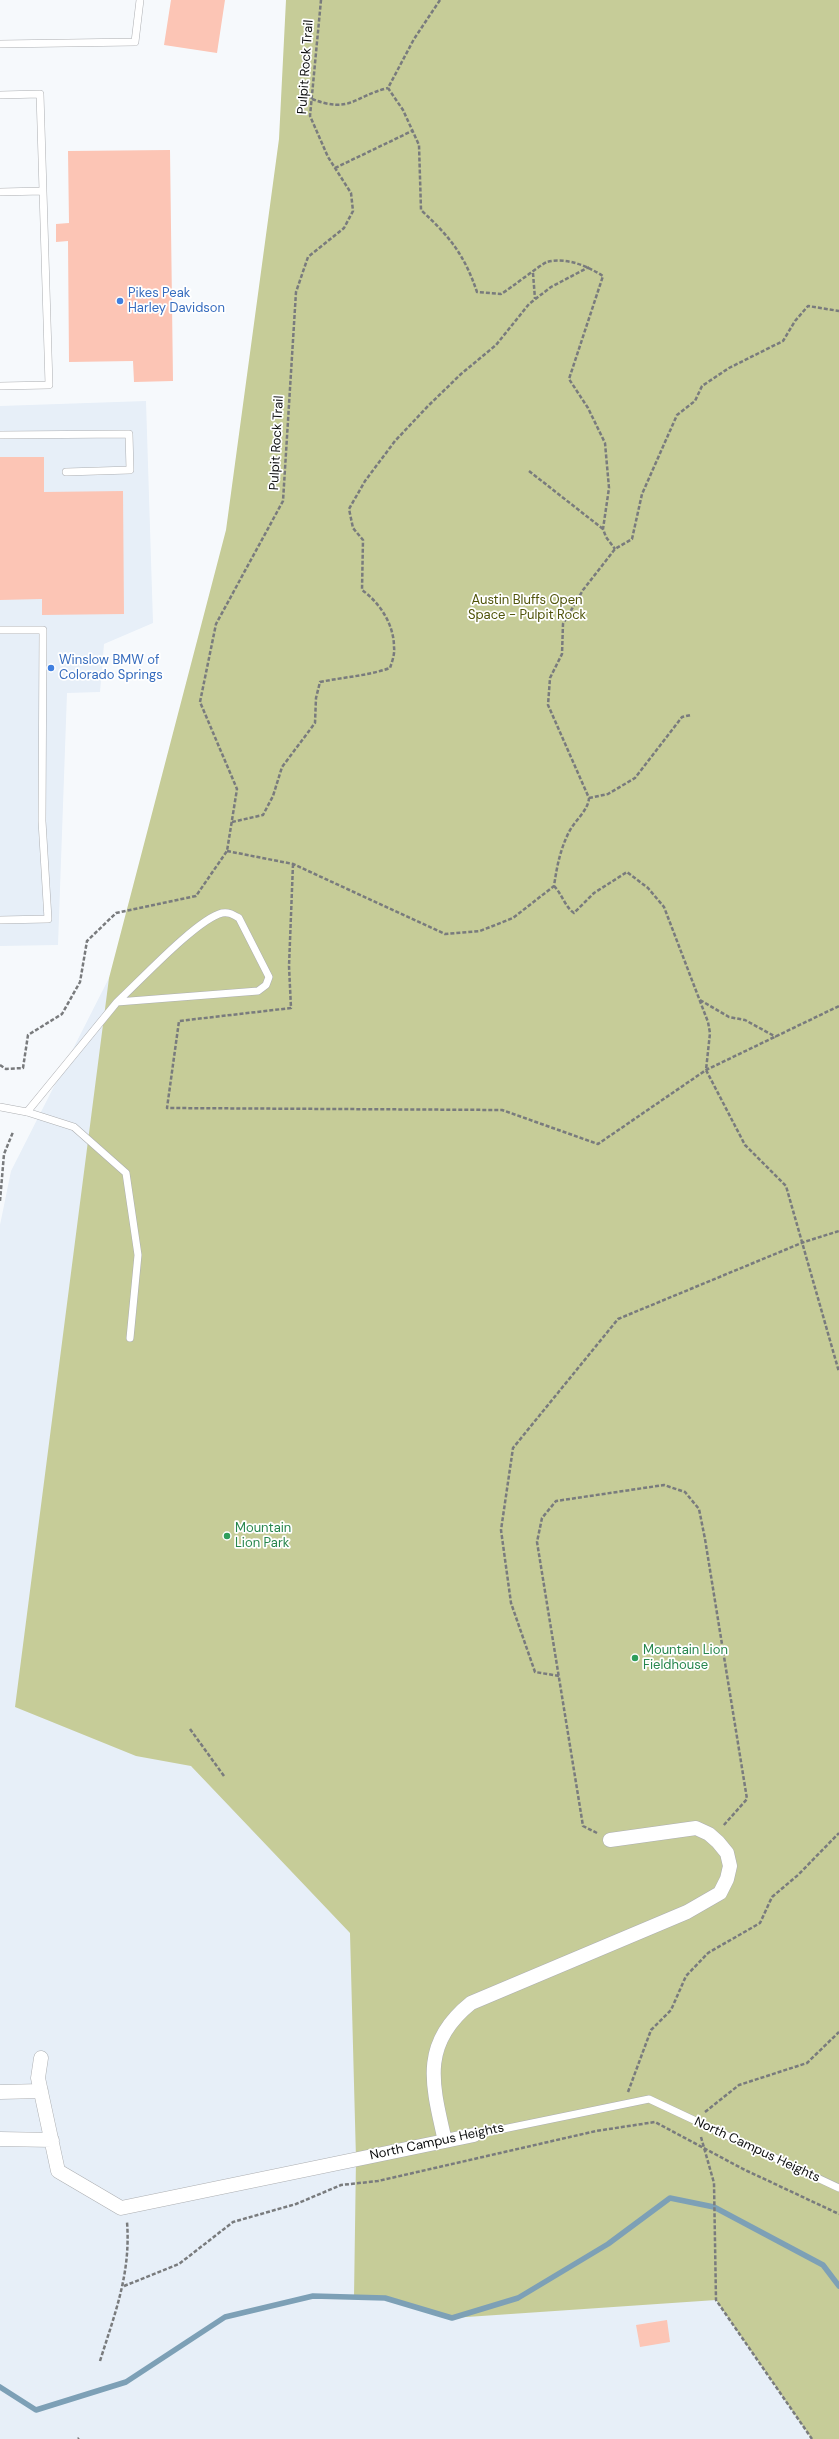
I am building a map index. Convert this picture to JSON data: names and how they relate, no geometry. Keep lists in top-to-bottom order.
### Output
{
  "streets": {
    "street": ["North Campus Heights"],
    "path": ["Pulpit Rock Trail"]
  },
  "parks": ["Austin Bluffs Open Space - Pulpit Rock"],
  "places": [
    "Pikes Peak Harley Davidson",
    "Winslow BMW of Colorado Springs",
    "Mountain Lion Park",
    "Mountain Lion Fieldhouse"
  ]
}
